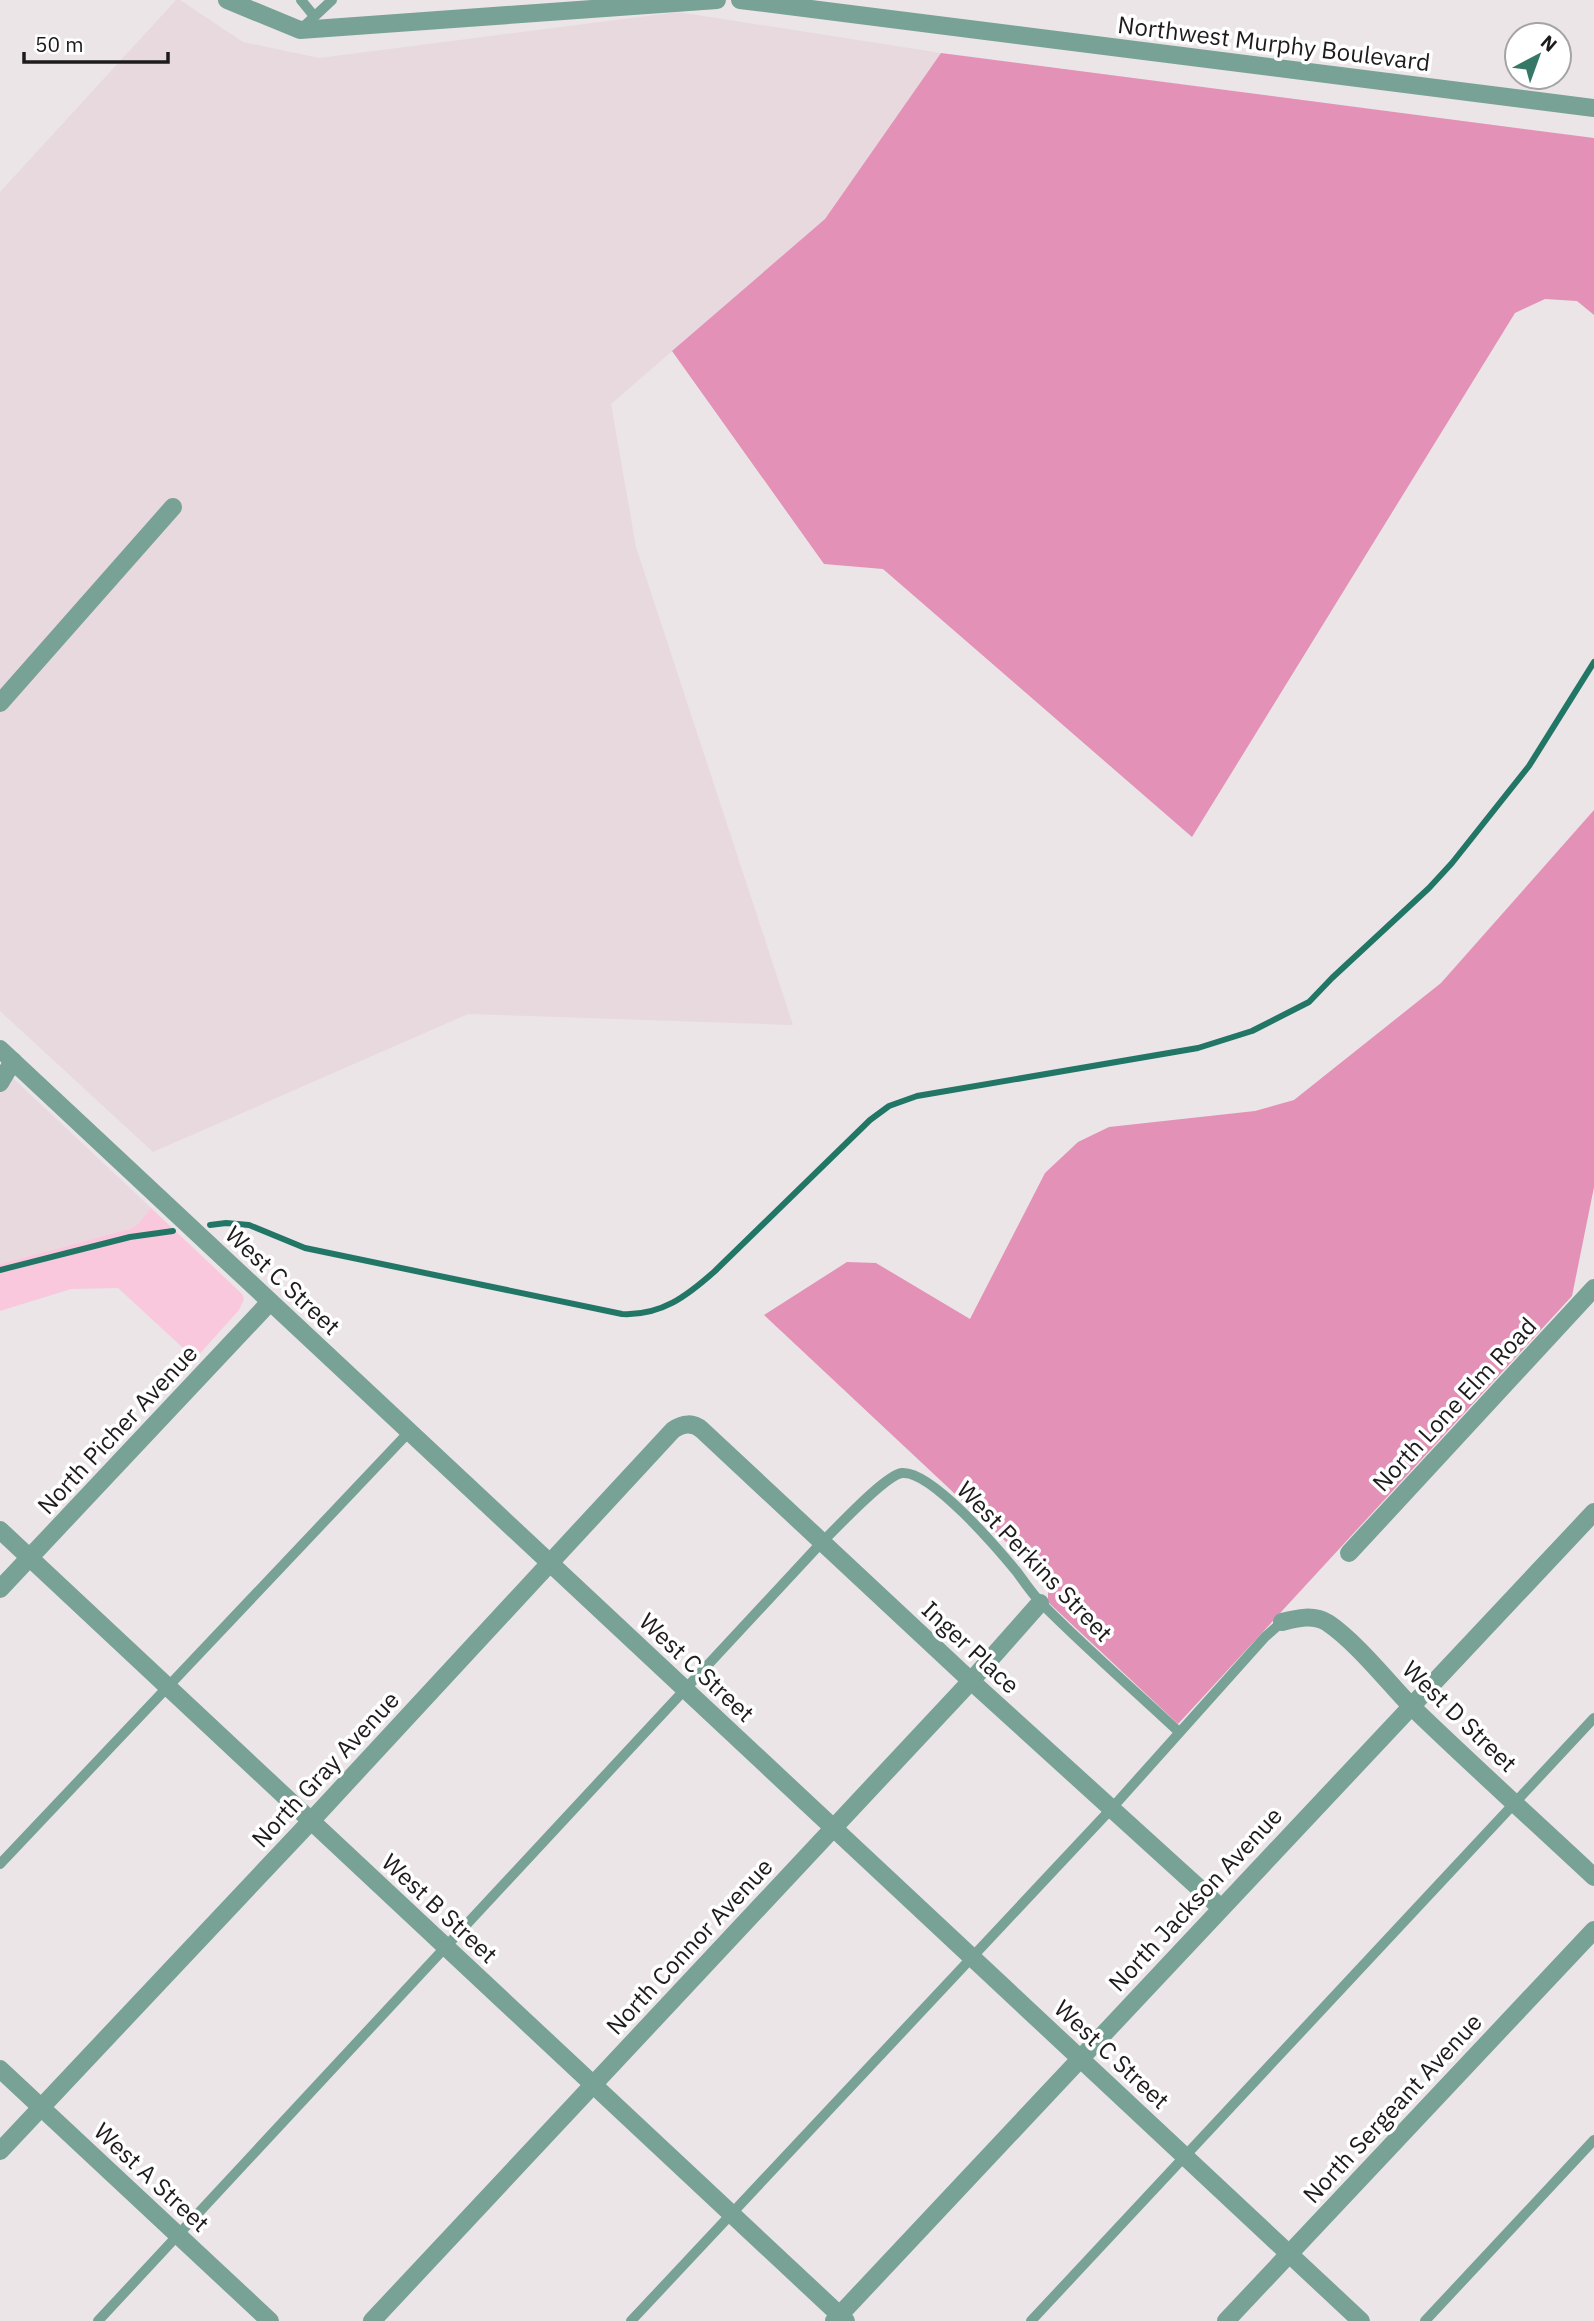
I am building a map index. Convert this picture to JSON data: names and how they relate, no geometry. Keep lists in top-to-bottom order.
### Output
{
  "streets": {
    "street": [
      "Northwest Murphy Boulevard",
      "West C Street",
      "North Lone Elm Road",
      "North Picher Avenue",
      "Inger Place",
      "West D Street",
      "North Gray Avenue",
      "North Jackson Avenue",
      "West B Street",
      "North Connor Avenue",
      "North Sergeant Avenue",
      "West A Street"
    ],
    "lane": ["West Perkins Street"]
  },
  "crossings": [
    ["West C Street", "North Picher Avenue"],
    ["West C Street", "North Gray Avenue"],
    ["West C Street", "North Jackson Avenue"],
    ["West C Street", "North Connor Avenue"],
    ["West C Street", "North Sergeant Avenue"],
    ["North Picher Avenue", "West B Street"],
    ["West Perkins Street", "Inger Place"],
    ["West Perkins Street", "North Connor Avenue"],
    ["Inger Place", "North Gray Avenue"],
    ["Inger Place", "North Jackson Avenue"],
    ["Inger Place", "North Connor Avenue"],
    ["West D Street", "North Jackson Avenue"],
    ["North Gray Avenue", "West B Street"],
    ["North Gray Avenue", "West A Street"],
    ["North Jackson Avenue", "West B Street"],
    ["West B Street", "North Connor Avenue"]
  ],
  "scale_bar": "50 m",
  "north": "top right"
}
